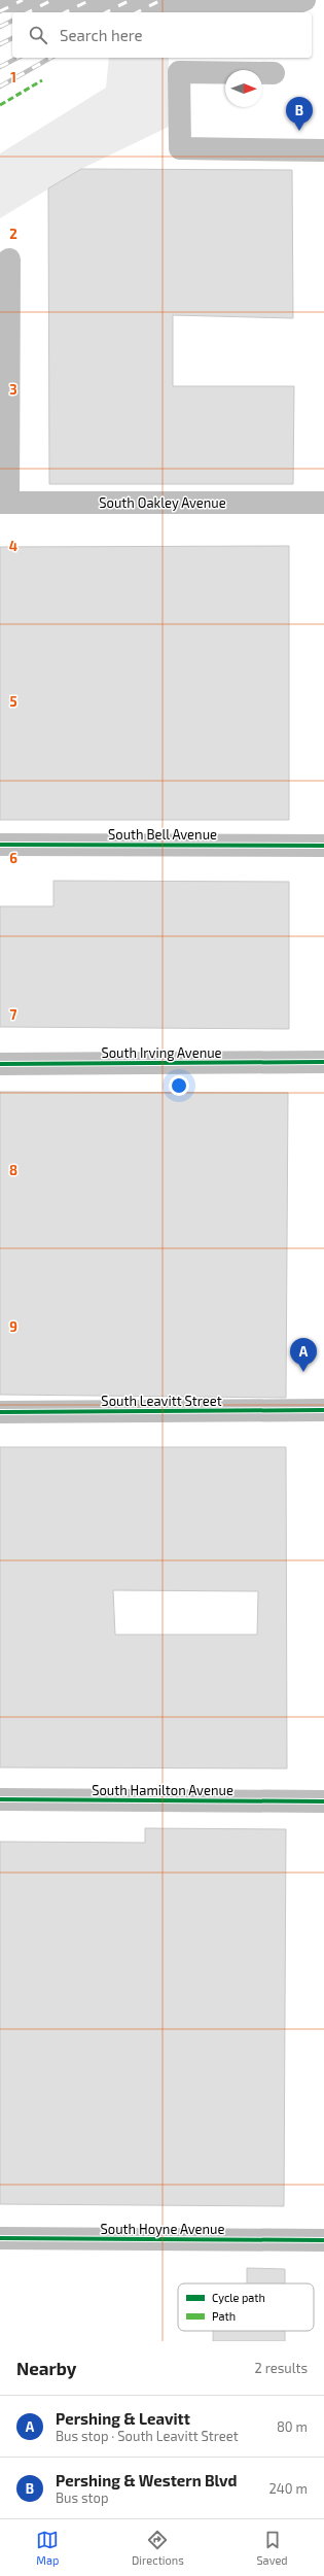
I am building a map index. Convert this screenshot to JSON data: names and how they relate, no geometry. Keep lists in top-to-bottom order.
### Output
{
  "streets": {
    "street": [
      "South Oakley Avenue",
      "South Bell Avenue",
      "South Irving Avenue",
      "South Leavitt Street",
      "South Hamilton Avenue",
      "South Hoyne Avenue"
    ]
  },
  "legend": ["Cycle path", "Path"],
  "north": "right",
  "page": {
    "search": "Search here",
    "pins": ["B", "A"],
    "heading": ["Nearby", "2 results"],
    "list": [
      {
        "mark": "A",
        "name": "Pershing & Leavitt",
        "note": "Bus stop · South Leavitt Street",
        "value": "80 m"
      },
      {
        "mark": "B",
        "name": "Pershing & Western Blvd",
        "note": "Bus stop",
        "value": "240 m"
      }
    ],
    "nav": ["Map", "Directions", "Saved"]
  },
  "grid": {
    "rows": [
      "1",
      "2",
      "3",
      "4",
      "5",
      "6",
      "7",
      "8",
      "9"
    ]
  }
}
